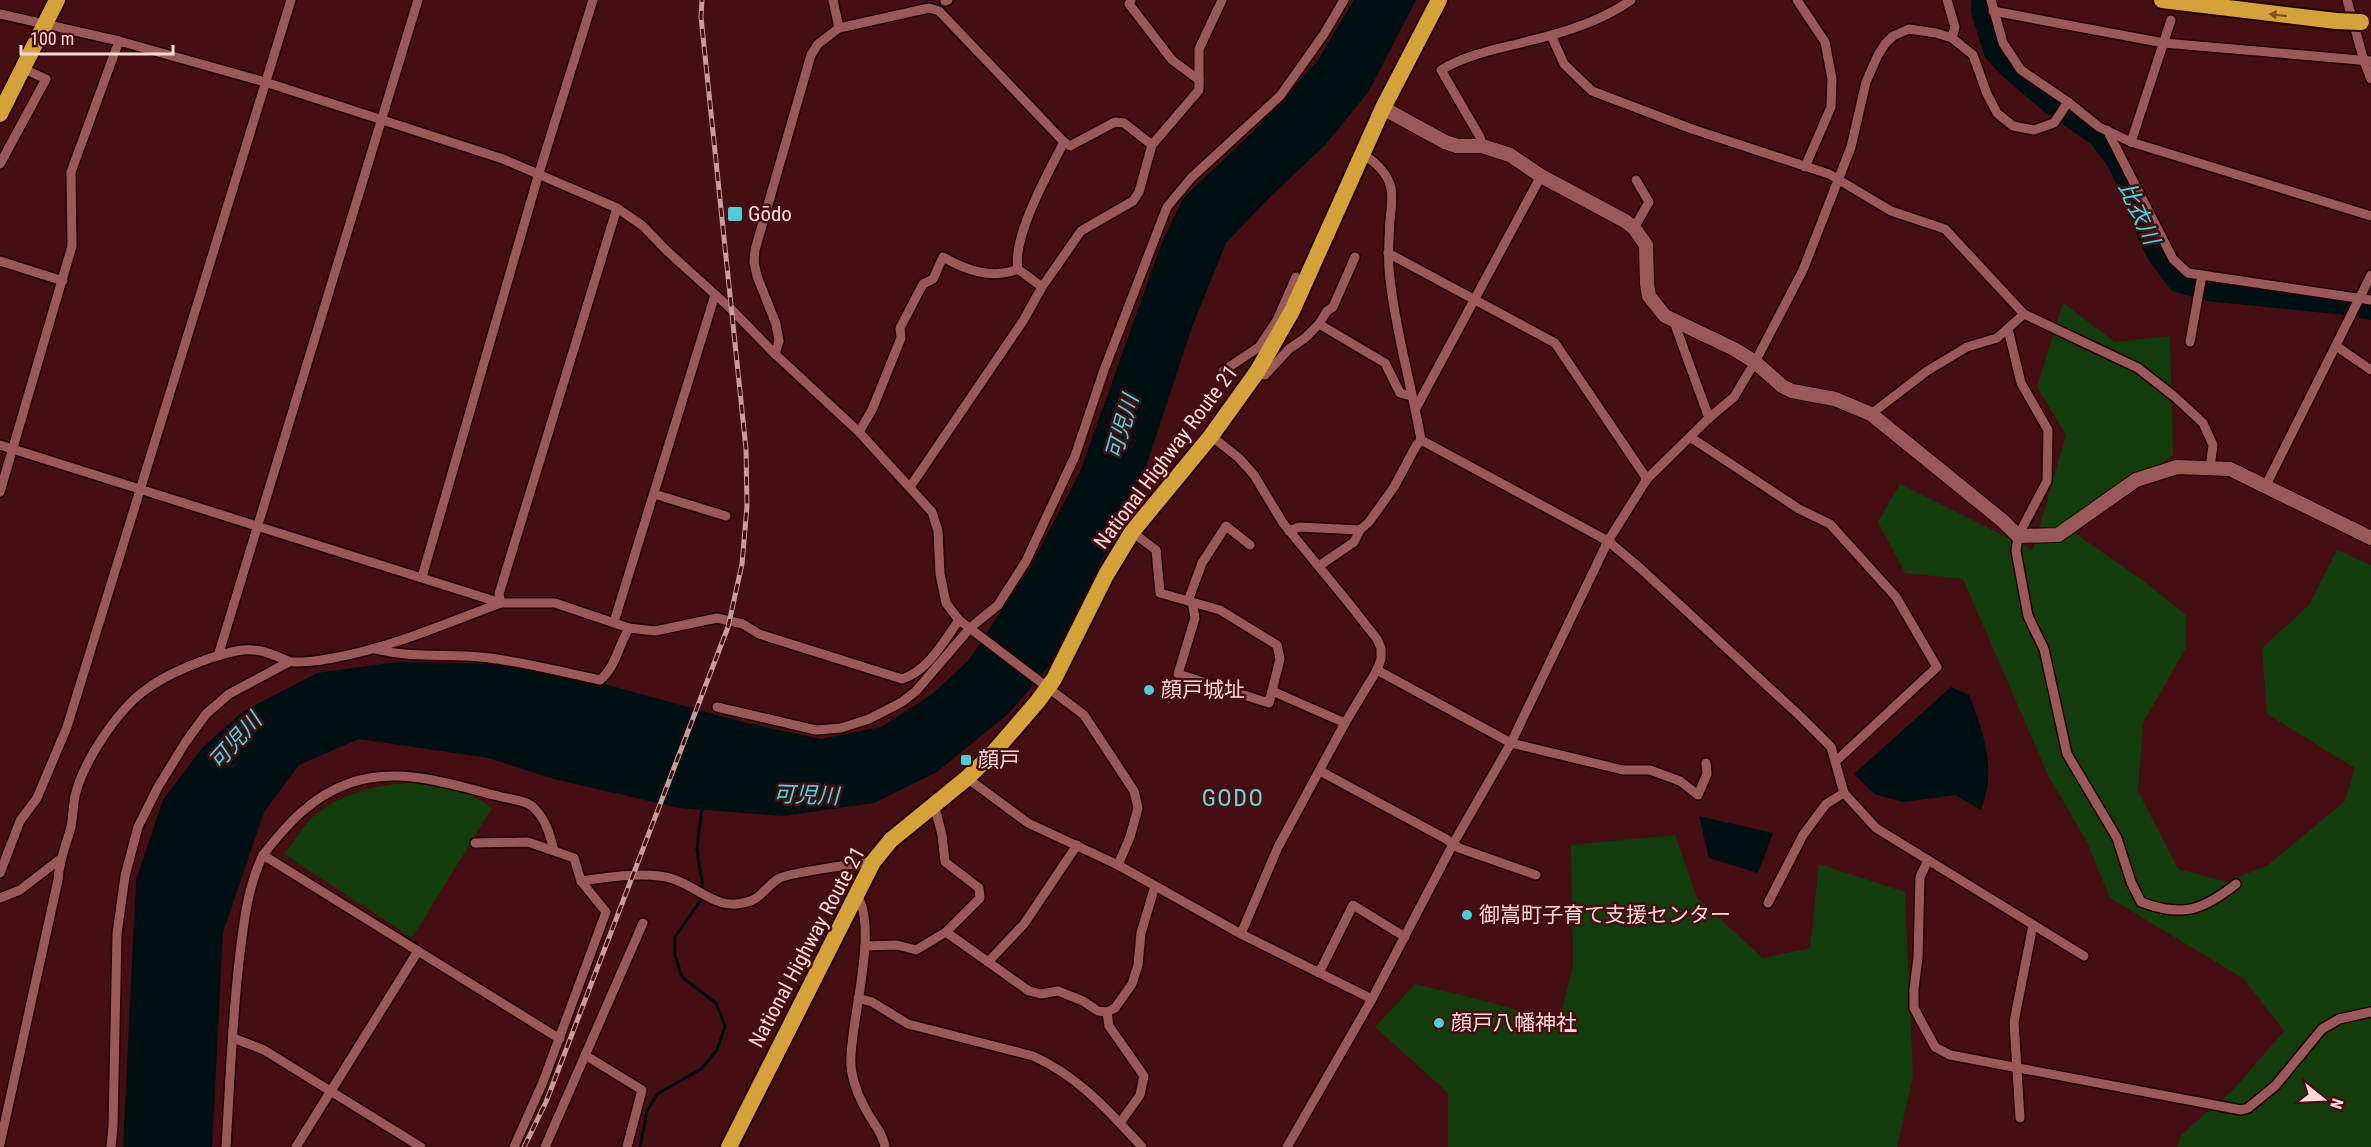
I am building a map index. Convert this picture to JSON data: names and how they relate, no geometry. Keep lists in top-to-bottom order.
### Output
{
  "streets": {
    "highway": ["National Highway Route 21"]
  },
  "districts": ["GODO"],
  "water": ["比衣川", "可児川"],
  "places": {
    "transit": ["Gōdo", "顔戸"],
    "other": ["顔戸城址", "御嵩町子育て支援センター", "顔戸八幡神社"]
  },
  "scale_bar": "100 m",
  "north": "right"
}
